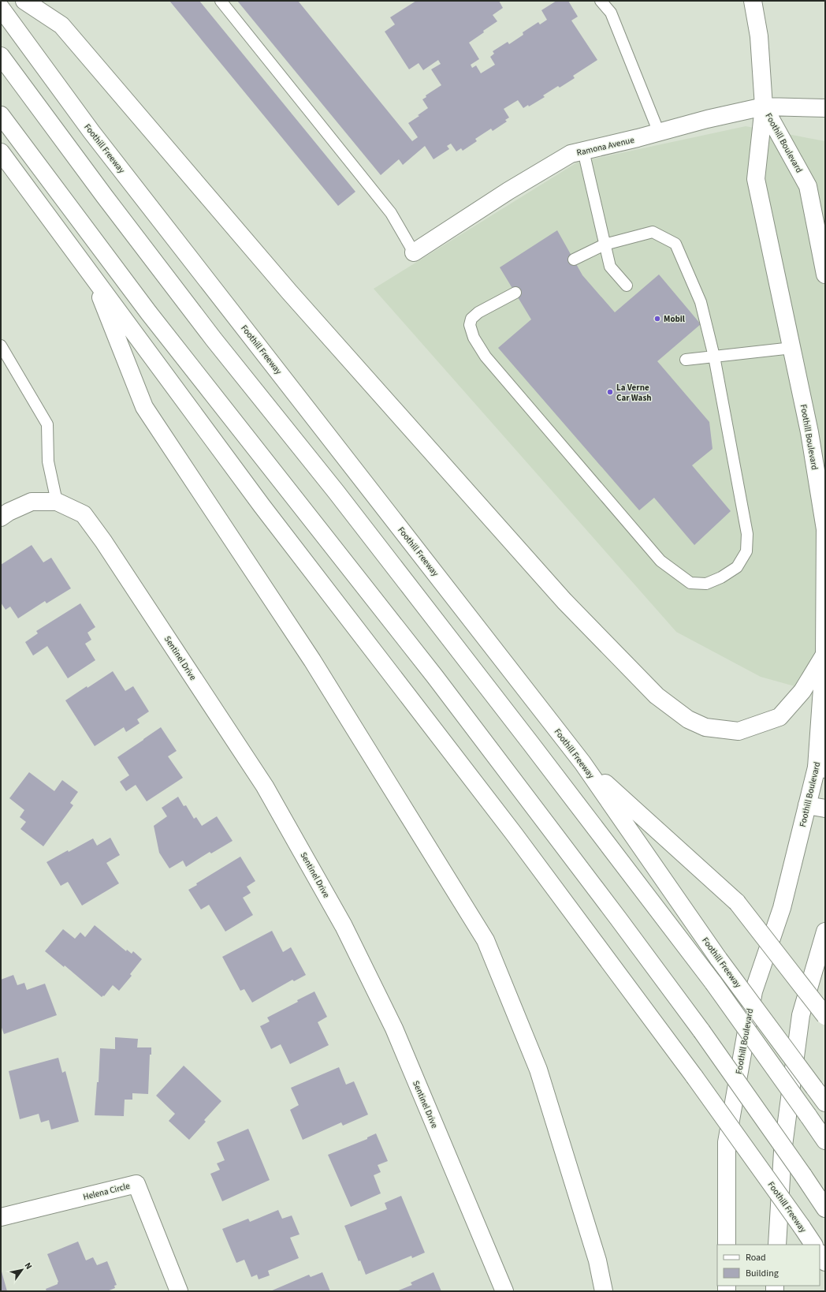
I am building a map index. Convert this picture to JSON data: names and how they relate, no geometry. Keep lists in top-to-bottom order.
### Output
{
  "streets": {
    "main road": [
      "Foothill Boulevard",
      "Ramona Avenue",
      "Foothill Freeway",
      "Sentinel Drive",
      "Helena Circle"
    ]
  },
  "crossings": [
    ["Foothill Boulevard", "Ramona Avenue"]
  ],
  "places": ["Mobil", "La Verne Car Wash"],
  "legend": ["Road", "Building"],
  "north": "top right"
}
